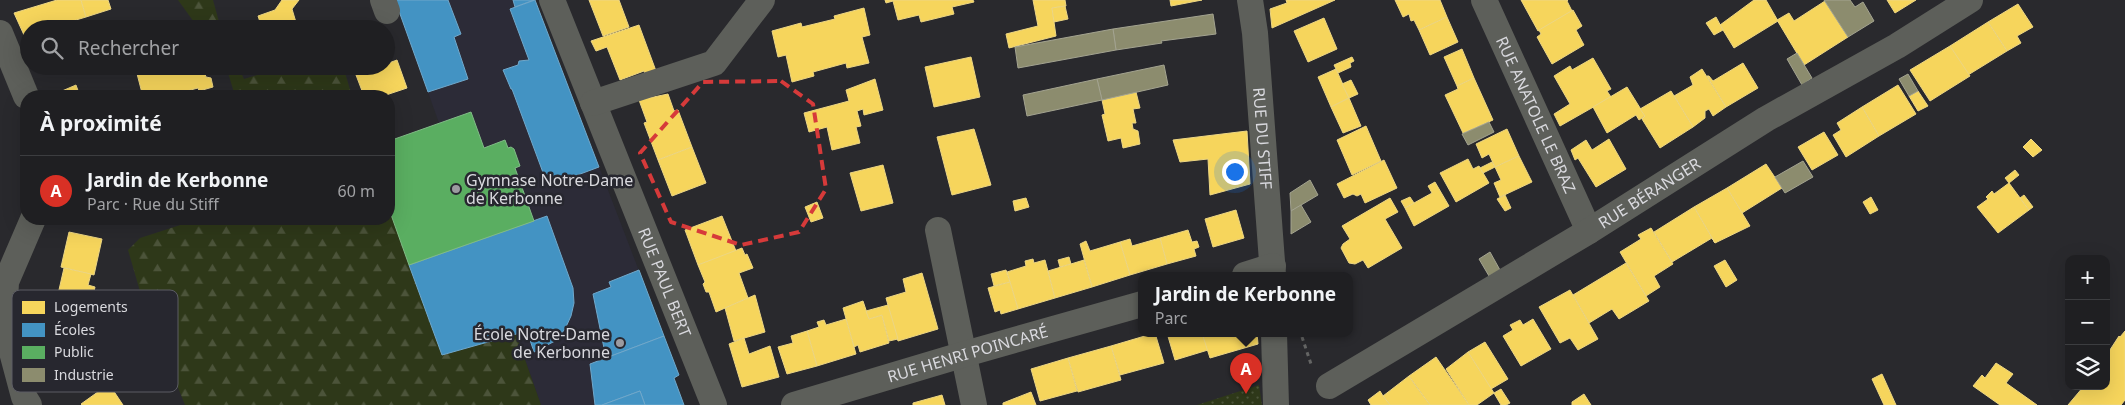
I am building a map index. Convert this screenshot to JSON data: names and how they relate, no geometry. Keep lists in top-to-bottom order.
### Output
{
  "streets": {
    "street": [
      "RUE ANATOLE LE BRAZ",
      "RUE DU STIFF",
      "RUE BÉRANGER",
      "RUE PAUL BERT",
      "RUE HENRI POINCARÉ"
    ]
  },
  "crossings": [
    ["RUE ANATOLE LE BRAZ", "RUE BÉRANGER"]
  ],
  "places": ["Gymnase Notre-Dame de Kerbonne", "École Notre-Dame de Kerbonne"],
  "legend": [
    "Logements",
    "Écoles",
    "Public",
    "Industrie"
  ],
  "page": {
    "search": "Rechercher",
    "heading": "À proximité",
    "list": [
      {
        "mark": "A",
        "name": "Jardin de Kerbonne",
        "note": "Parc · Rue du Stiff",
        "value": "60 m"
      }
    ],
    "map_buttons": ["+", "−"],
    "popup": ["Jardin de Kerbonne", "Parc"],
    "pins": "A"
  }
}
